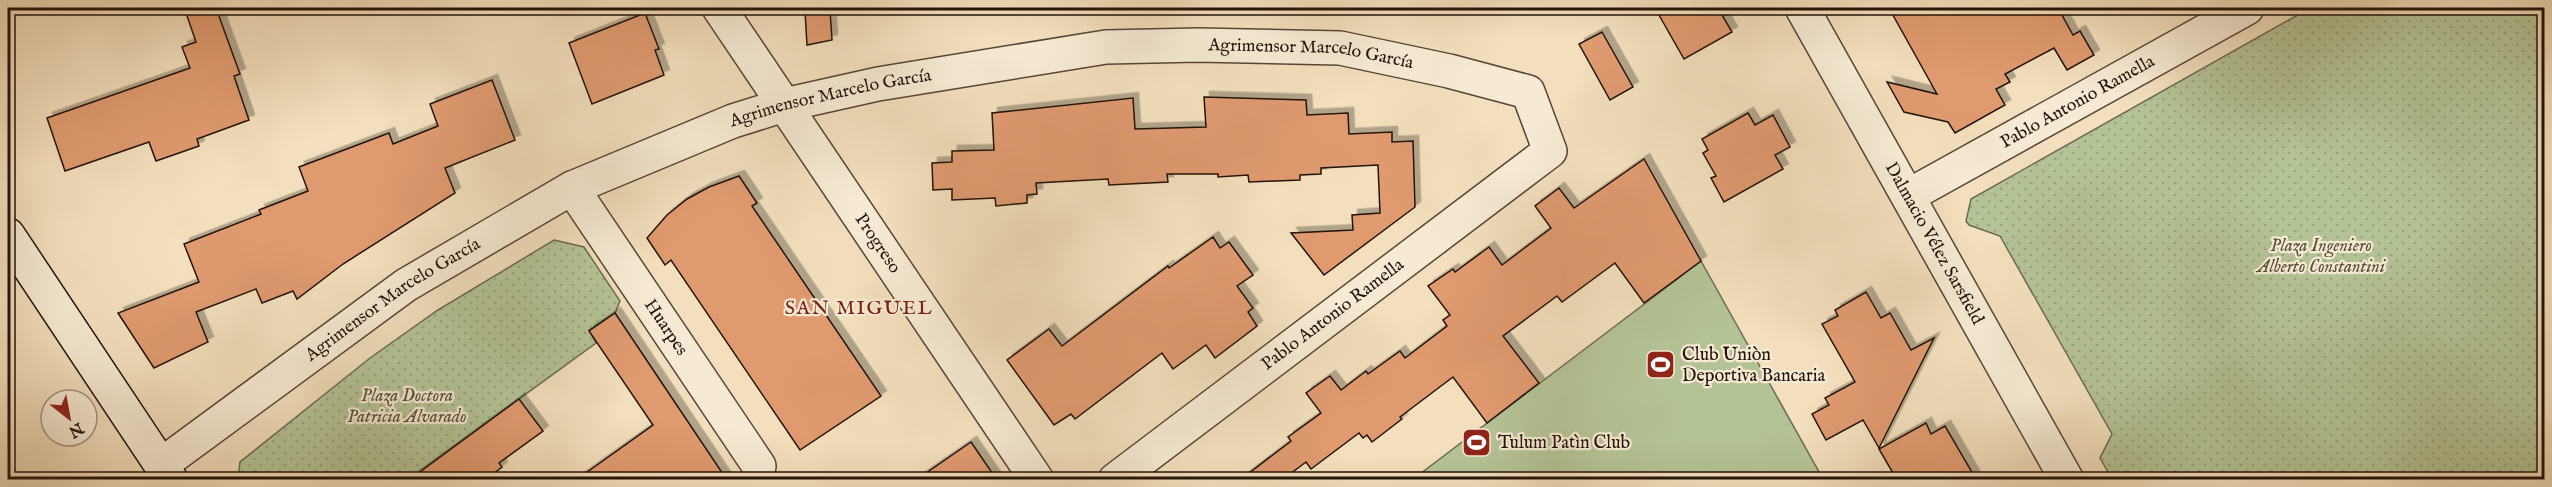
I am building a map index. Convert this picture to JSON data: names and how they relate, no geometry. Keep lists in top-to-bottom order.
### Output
{
  "streets": {
    "street": [
      "Agrimensor Marcelo García",
      "Pablo Antonio Ramella",
      "Progreso",
      "Dalmacio Vélez Sarsfield",
      "Huarpes"
    ]
  },
  "crossings": [
    ["Agrimensor Marcelo García", "Pablo Antonio Ramella"],
    ["Agrimensor Marcelo García", "Progreso"],
    ["Agrimensor Marcelo García", "Huarpes"],
    ["Pablo Antonio Ramella", "Dalmacio Vélez Sarsfield"]
  ],
  "districts": ["SAN MIGUEL"],
  "parks": ["Plaza Ingeniero Alberto Constantini", "Plaza Doctora Patricia Alvarado"],
  "places": {
    "sports": ["Club Uniòn Deportiva Bancaria", "Tulum Patìn Club"]
  },
  "north": "bottom right"
}
